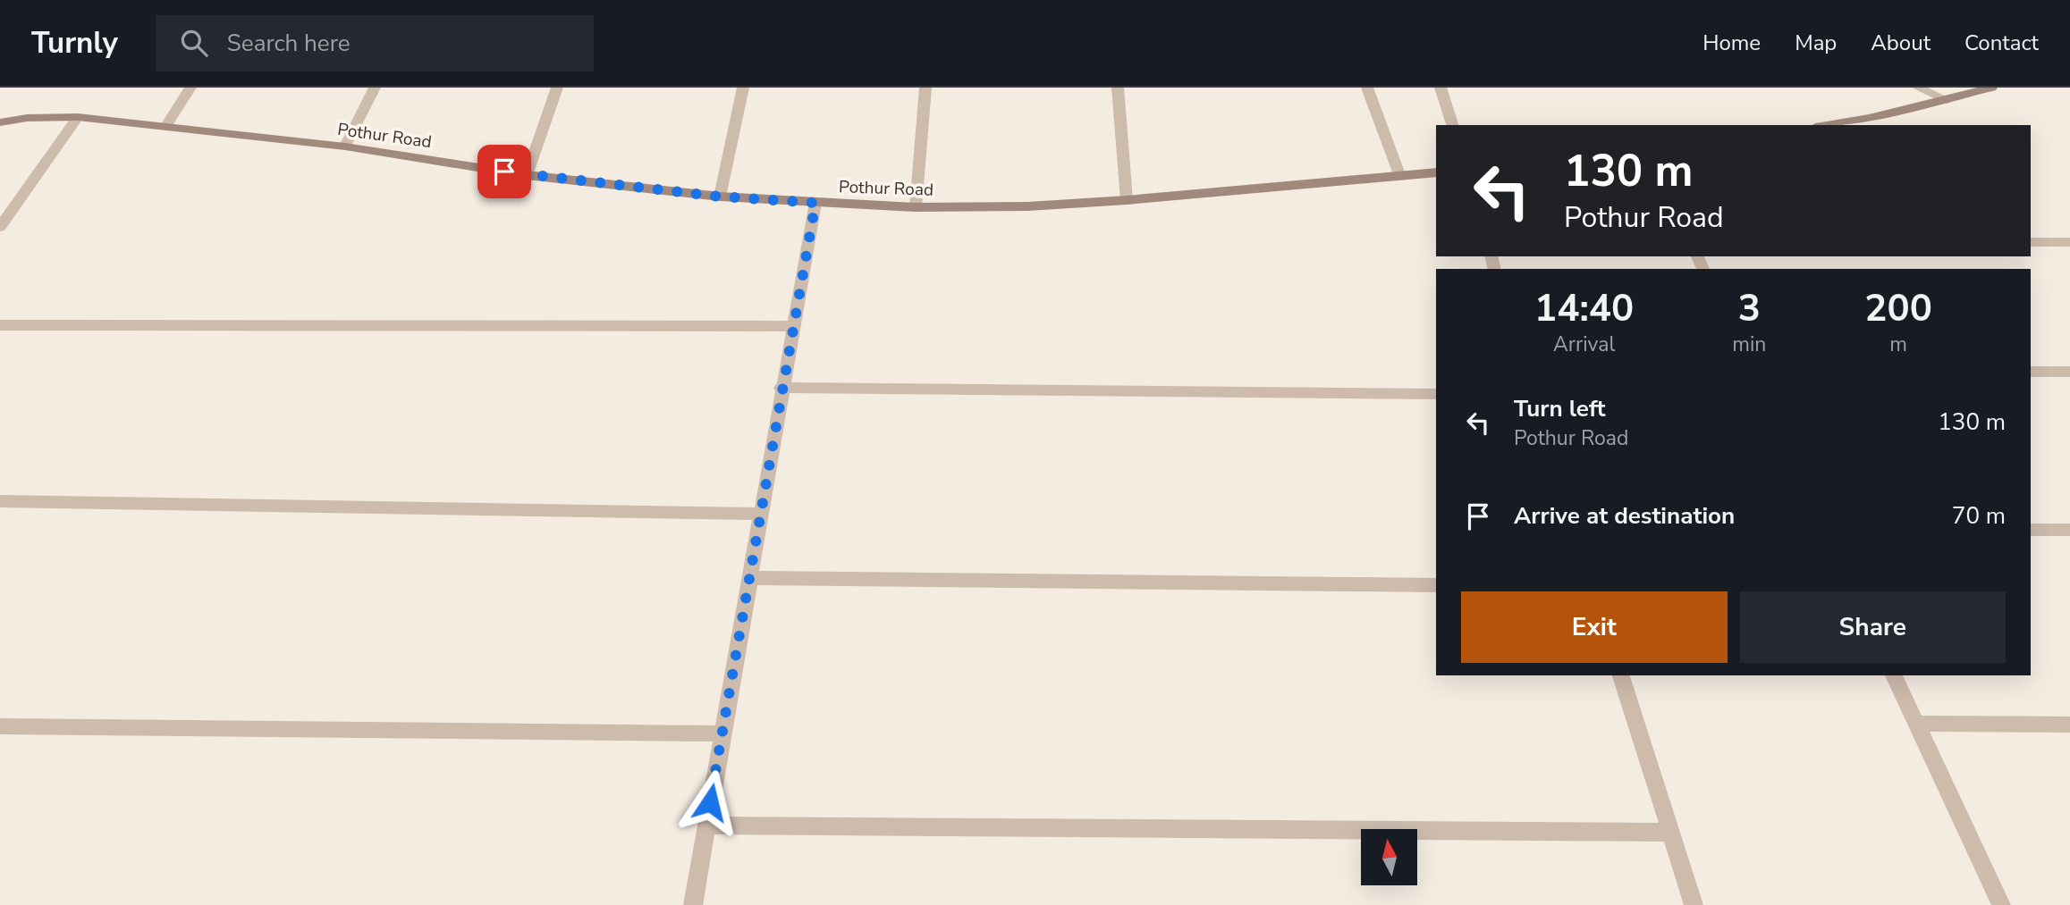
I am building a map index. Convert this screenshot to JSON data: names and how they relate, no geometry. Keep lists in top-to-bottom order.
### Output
{
  "streets": {
    "street": ["Pothur Road"]
  },
  "north": "top",
  "page": {
    "header": "Turnly",
    "search": "Search here",
    "nav": [
      "Home",
      "Map",
      "About",
      "Contact"
    ],
    "turn": ["130 m", "Pothur Road"],
    "eta": [
      "14:40",
      "Arrival",
      "3",
      "min",
      "200",
      "m"
    ],
    "list": [
      {
        "name": "Turn left",
        "note": "Pothur Road",
        "value": "130 m"
      },
      {
        "name": "Arrive at destination",
        "value": "70 m"
      }
    ],
    "buttons": ["Exit", "Share"]
  }
}
